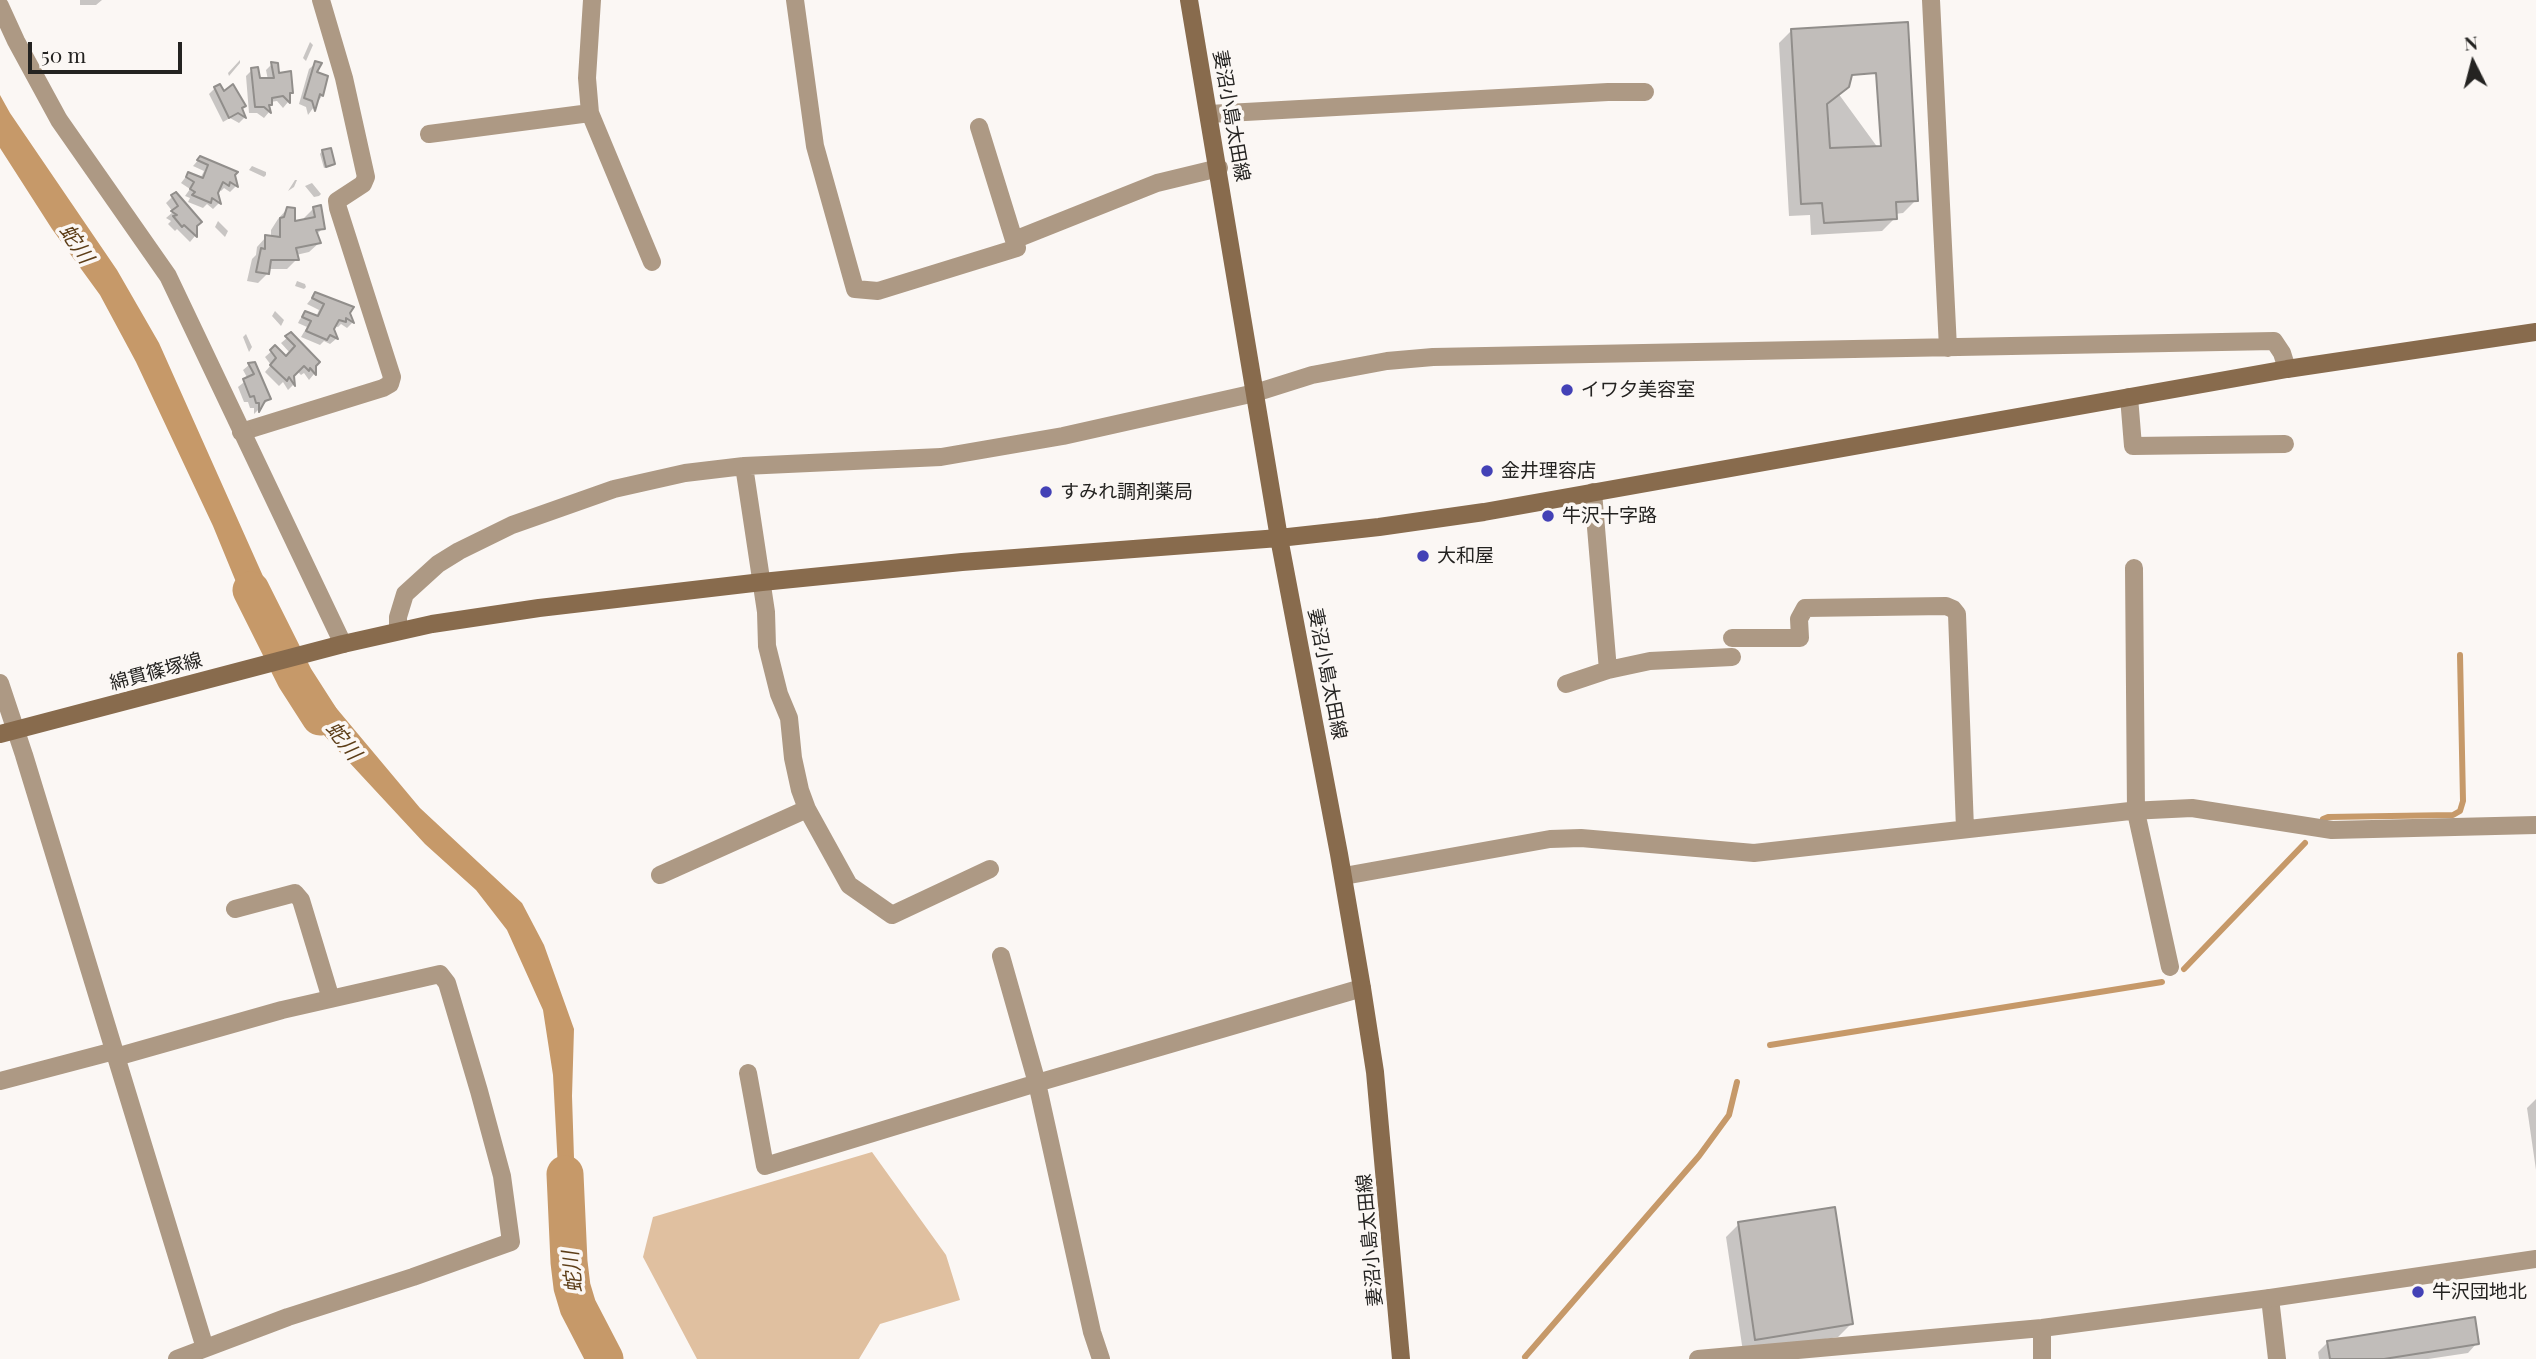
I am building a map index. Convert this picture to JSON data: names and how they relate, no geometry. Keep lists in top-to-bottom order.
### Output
{
  "streets": {
    "main road": ["妻沼小島太田線", "綿貫篠塚線"]
  },
  "crossings": [
    ["妻沼小島太田線", "綿貫篠塚線"]
  ],
  "water": ["蛇川"],
  "places": [
    "イワ夕美容室",
    "金井理容店",
    "すみれ調剤薬局",
    "牛沢十字路",
    "大和屋",
    "牛沢団地北"
  ],
  "scale_bar": "50 m",
  "north": "top"
}
